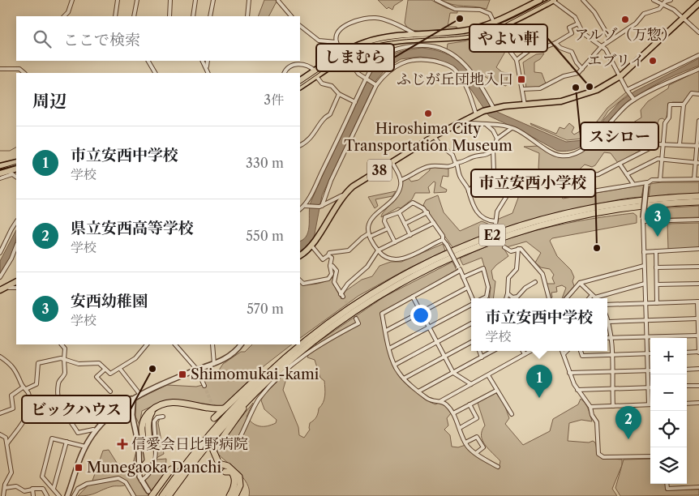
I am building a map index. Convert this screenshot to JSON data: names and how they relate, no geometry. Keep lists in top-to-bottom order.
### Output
{
  "streets": {
    "highway": ["E2"],
    "main road": ["38"]
  },
  "places": {
    "other": [
      "しまむら",
      "アルゾ（万惣）",
      "エブリイ",
      "やよい軒",
      "スシロー",
      "Hiroshima City Transportation Museum",
      "市立安西小学校",
      "ビックハウス"
    ],
    "transit": ["ふじが丘団地入口", "Shimomukai-kami", "Munegaoka Danchi"],
    "health": ["信愛会日比野病院"]
  },
  "page": {
    "search": "ここで検索",
    "heading": ["周辺", "3件"],
    "list": [
      {
        "mark": "1",
        "name": "市立安西中学校",
        "note": "学校",
        "value": "330 m"
      },
      {
        "mark": "2",
        "name": "県立安西高等学校",
        "note": "学校",
        "value": "550 m"
      },
      {
        "mark": "3",
        "name": "安西幼稚園",
        "note": "学校",
        "value": "570 m"
      }
    ],
    "pins": ["3", "1", "2"],
    "popup": ["市立安西中学校", "学校"],
    "map_buttons": ["+", "−"]
  }
}
